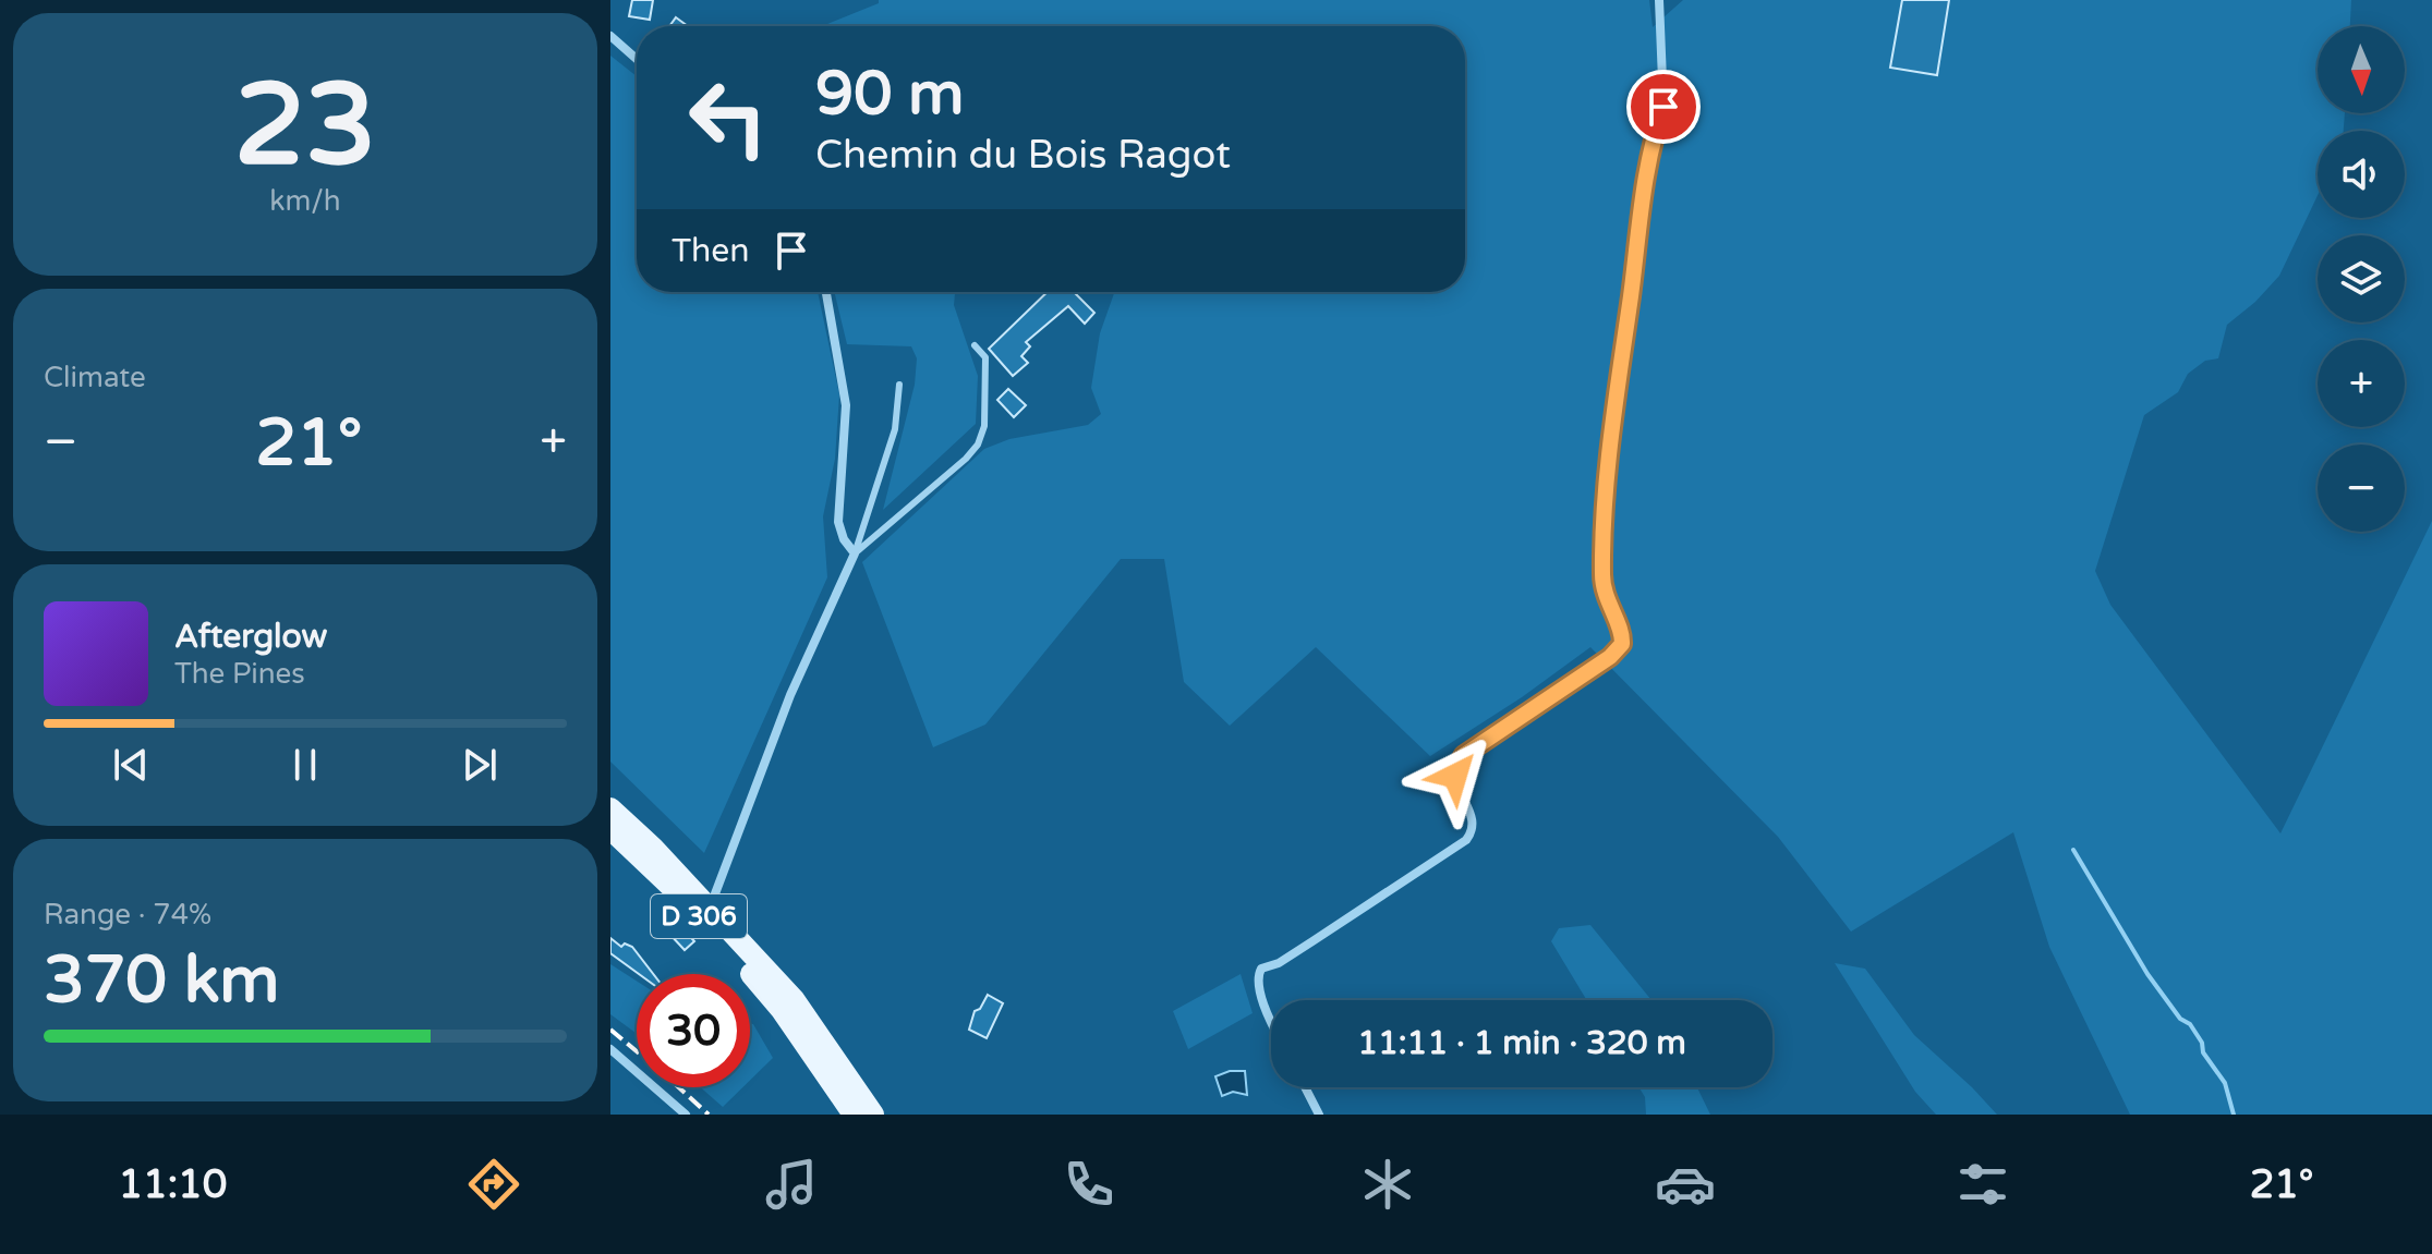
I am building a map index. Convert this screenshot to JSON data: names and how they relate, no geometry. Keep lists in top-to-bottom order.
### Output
{
  "streets": {
    "main road": ["D 306"]
  },
  "north": "bottom",
  "page": {
    "tile": [
      ["23", "km/h"],
      "Climate",
      ["Range · 74%", "370 km"]
    ],
    "map_buttons": ["+", "−"],
    "turn": ["90 m", "Chemin du Bois Ragot"],
    "then": "Then",
    "heat": ["−", "21°", "+"],
    "song": ["Afterglow", "The Pines"],
    "limit": "30",
    "trip": "11:11 · 1 min · 320 m",
    "tabs": ["11:10", "21°"]
  }
}
